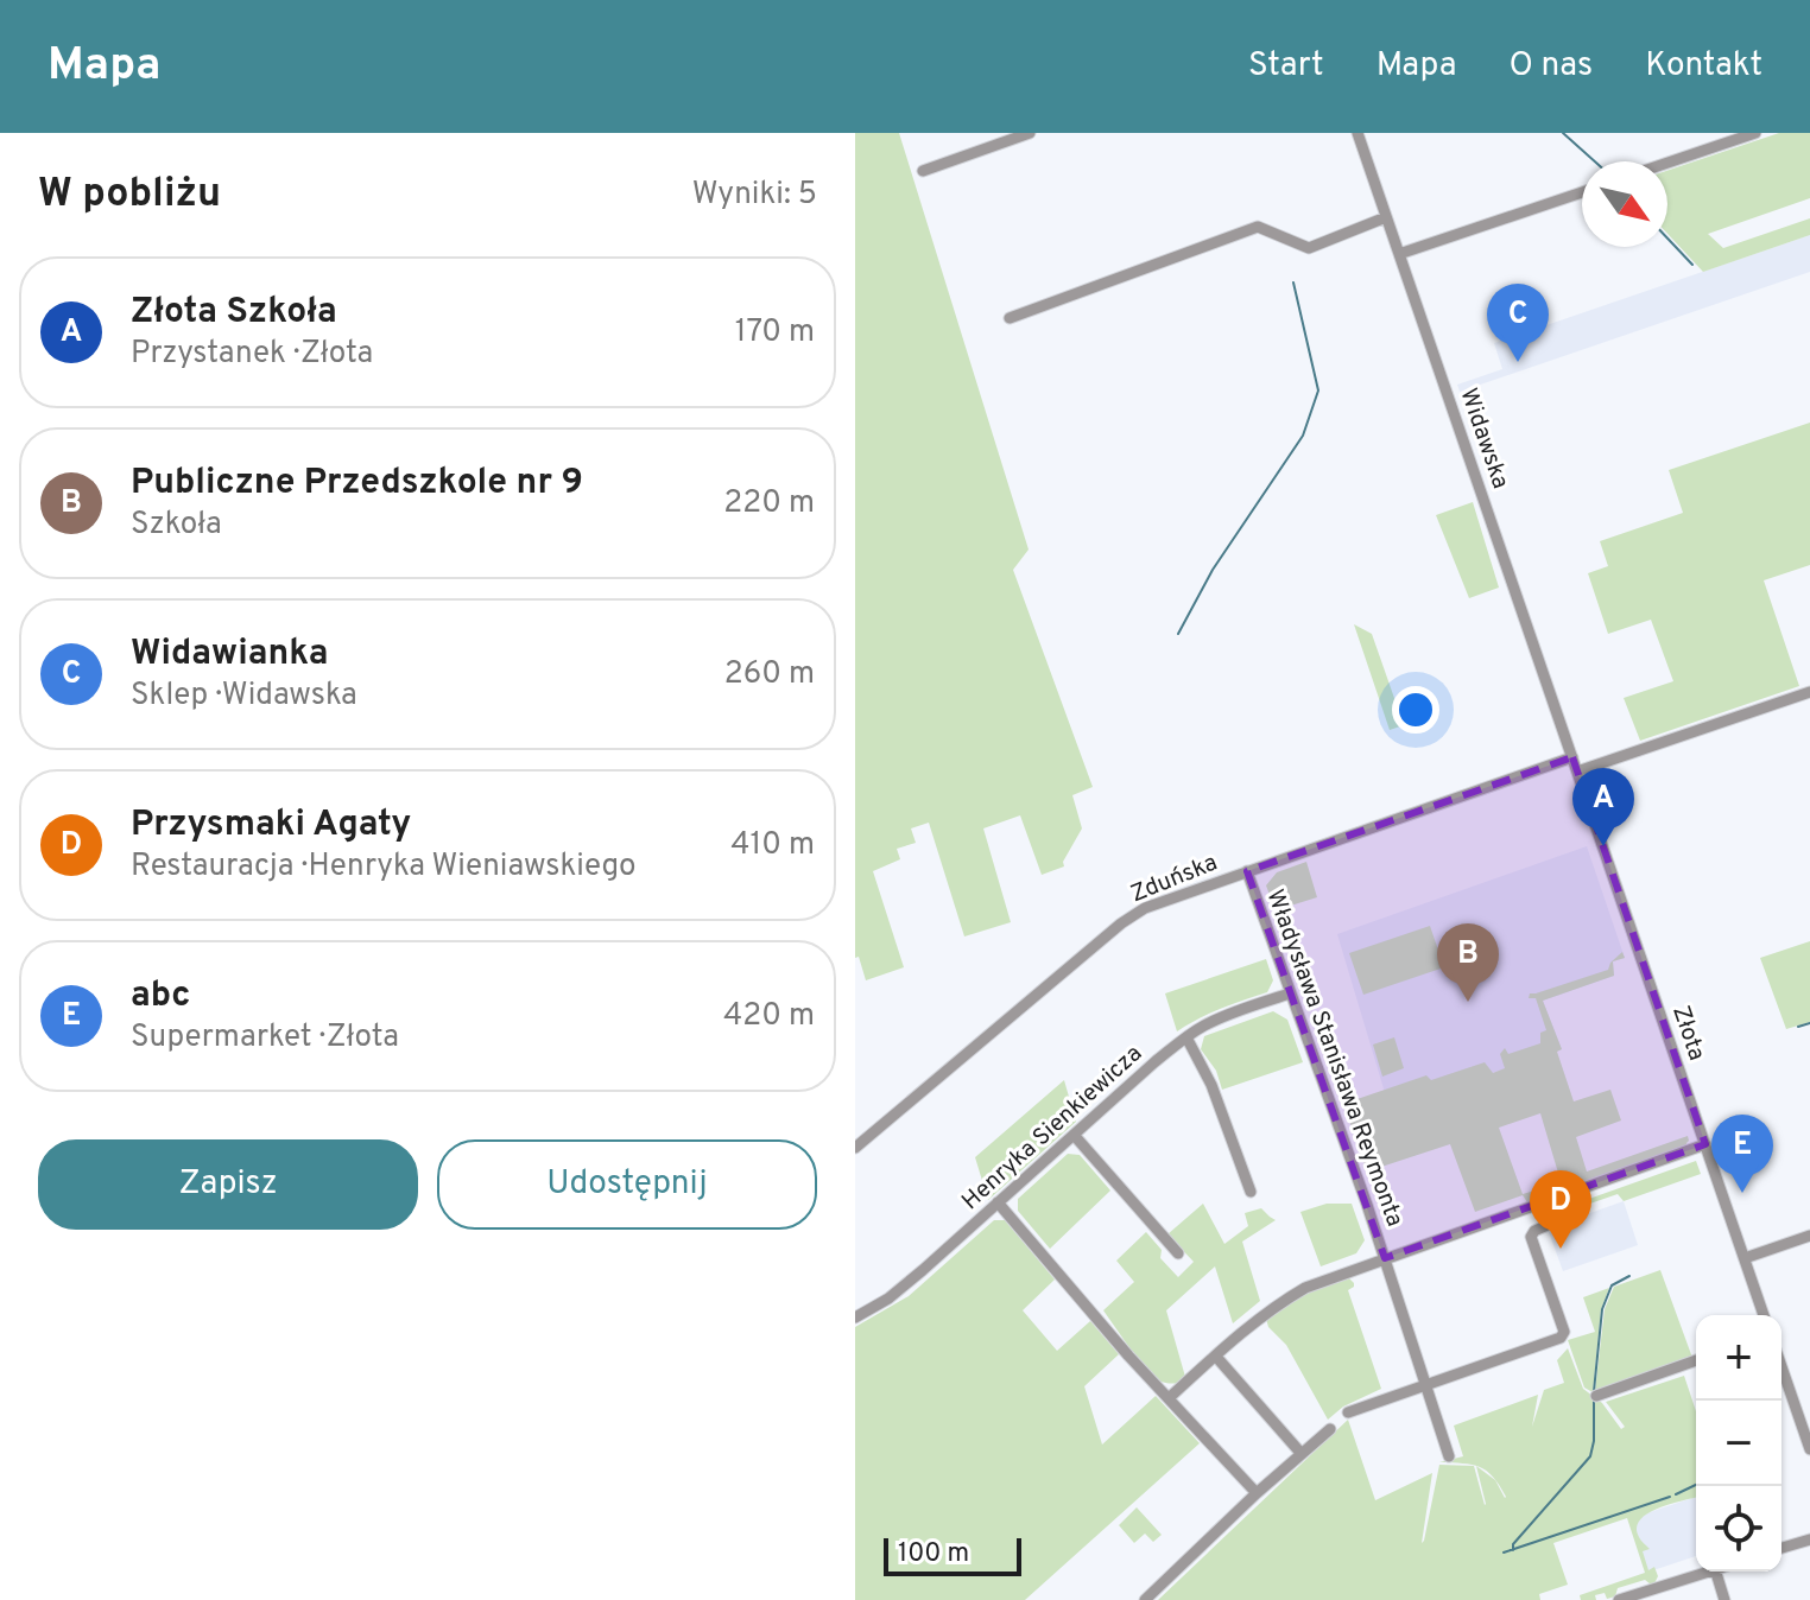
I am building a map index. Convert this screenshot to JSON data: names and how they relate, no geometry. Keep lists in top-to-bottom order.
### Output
{
  "streets": {
    "street": [
      "Widawska",
      "Zduńska",
      "Złota",
      "Władysława Stanisława Reymonta",
      "Henryka Sienkiewicza"
    ]
  },
  "crossings": [
    ["Widawska", "Zduńska"],
    ["Widawska", "Złota"],
    ["Zduńska", "Złota"],
    ["Zduńska", "Władysława Stanisława Reymonta"],
    ["Władysława Stanisława Reymonta", "Henryka Sienkiewicza"]
  ],
  "scale_bar": "100 m",
  "north": "bottom right",
  "page": {
    "header": "Mapa",
    "nav": [
      "Start",
      "Mapa",
      "O nas",
      "Kontakt"
    ],
    "heading": ["W pobliżu", "Wyniki: 5"],
    "list": [
      {
        "mark": "A",
        "name": "Złota Szkoła",
        "note": "Przystanek · Złota",
        "value": "170 m"
      },
      {
        "mark": "B",
        "name": "Publiczne Przedszkole nr 9",
        "note": "Szkoła",
        "value": "220 m"
      },
      {
        "mark": "C",
        "name": "Widawianka",
        "note": "Sklep · Widawska",
        "value": "260 m"
      },
      {
        "mark": "D",
        "name": "Przysmaki Agaty",
        "note": "Restauracja · Henryka Wieniawskiego",
        "value": "410 m"
      },
      {
        "mark": "E",
        "name": "abc",
        "note": "Supermarket · Złota",
        "value": "420 m"
      }
    ],
    "pins": [
      "C",
      "A",
      "B",
      "E",
      "D"
    ],
    "buttons": ["Zapisz", "Udostępnij"],
    "map_buttons": ["+", "−"],
    "scale": "100 m"
  }
}
